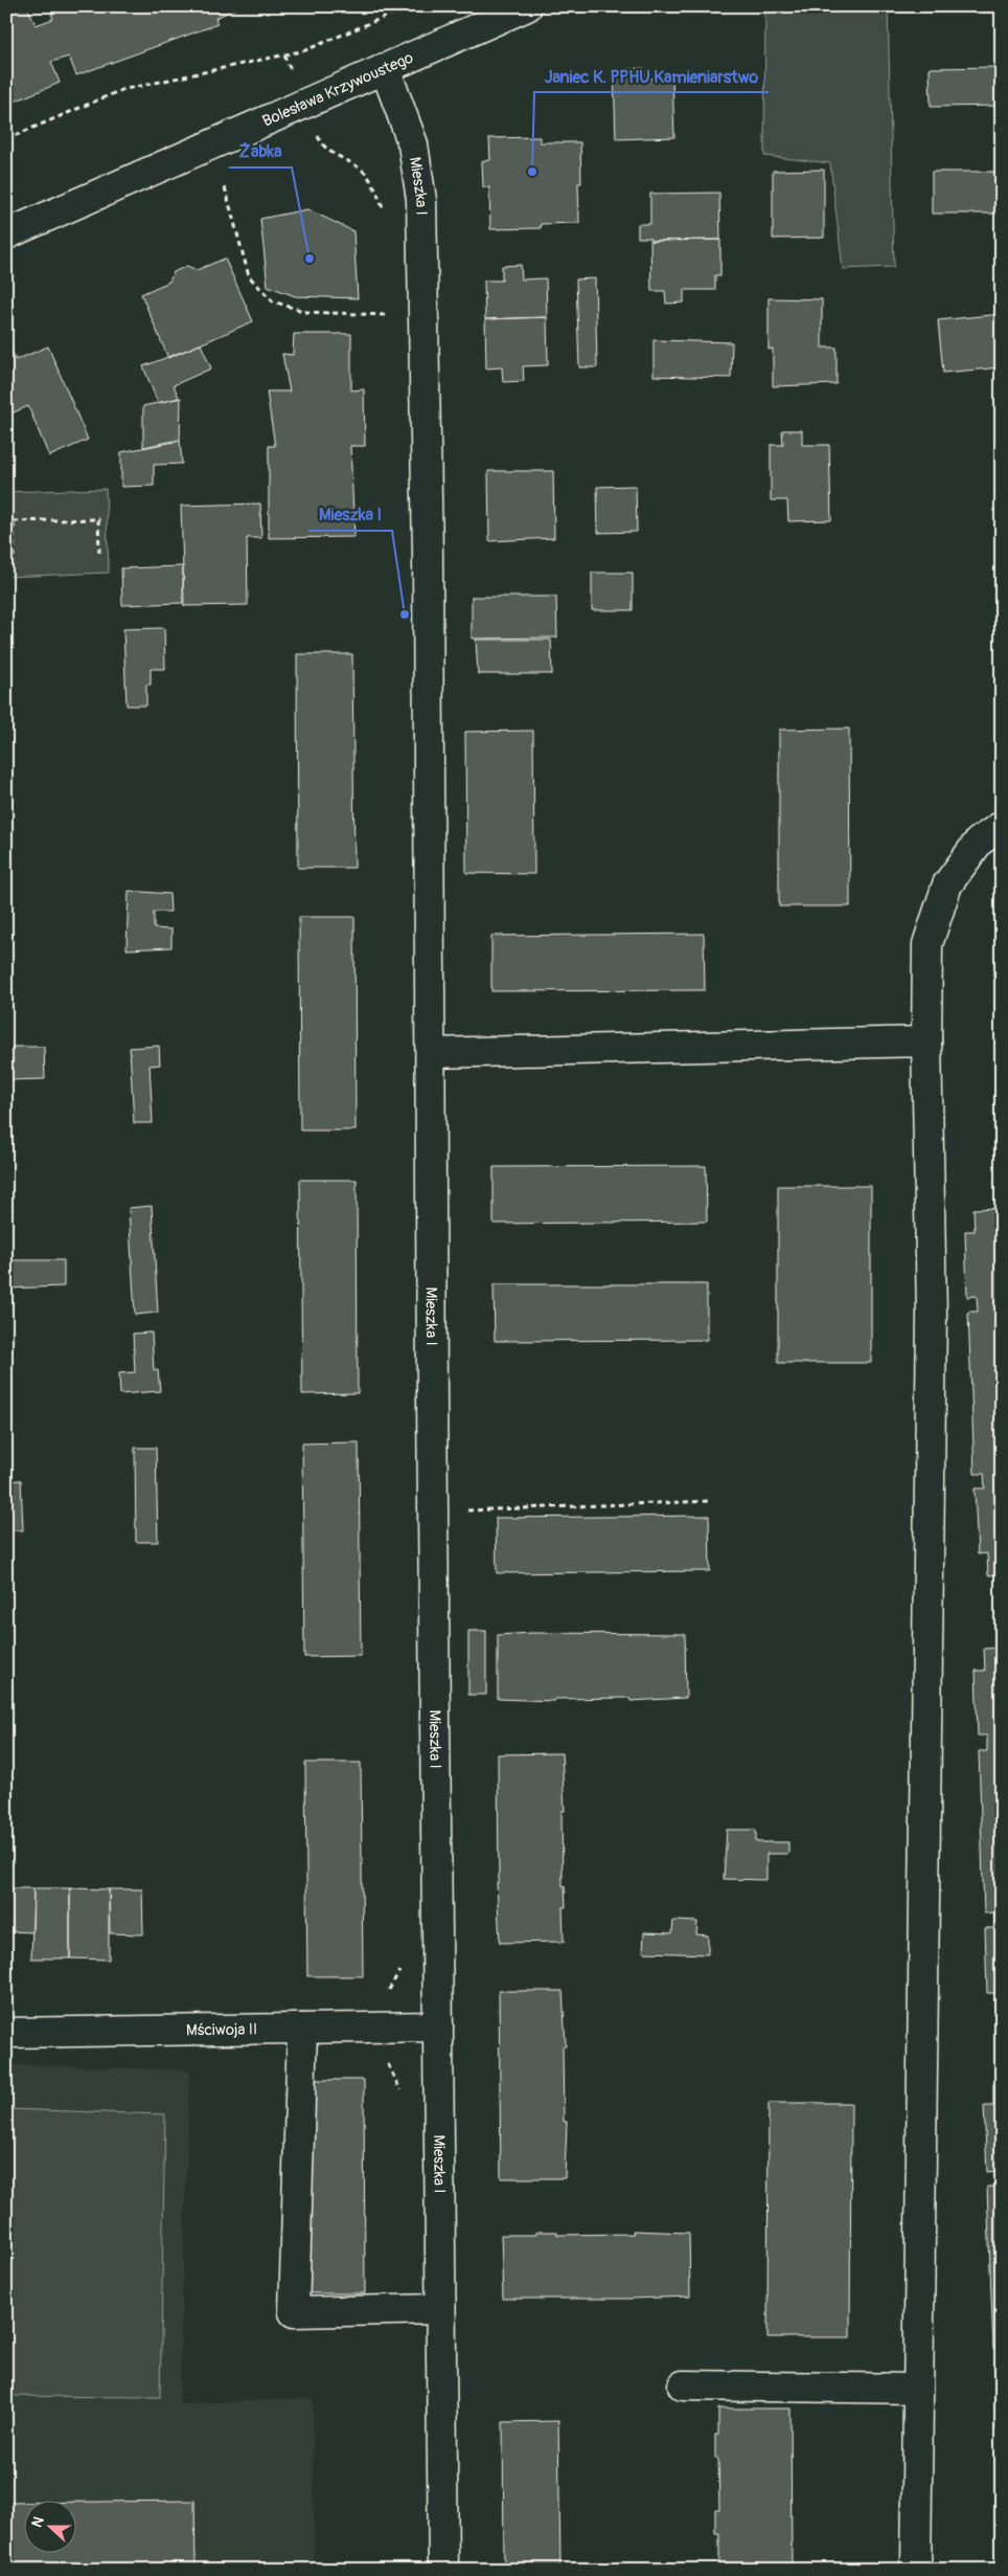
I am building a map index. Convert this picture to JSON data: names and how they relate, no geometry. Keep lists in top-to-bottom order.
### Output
{
  "streets": {
    "street": ["Bolesława Krzywoustego", "Mieszka I", "Mściwoja II"]
  },
  "crossings": [
    ["Bolesława Krzywoustego", "Mieszka I"],
    ["Mieszka I", "Mściwoja II"]
  ],
  "places": ["Janiec K. PPHU Kamieniarstwo", "Żabka", "Mieszka I"],
  "north": "left"
}
